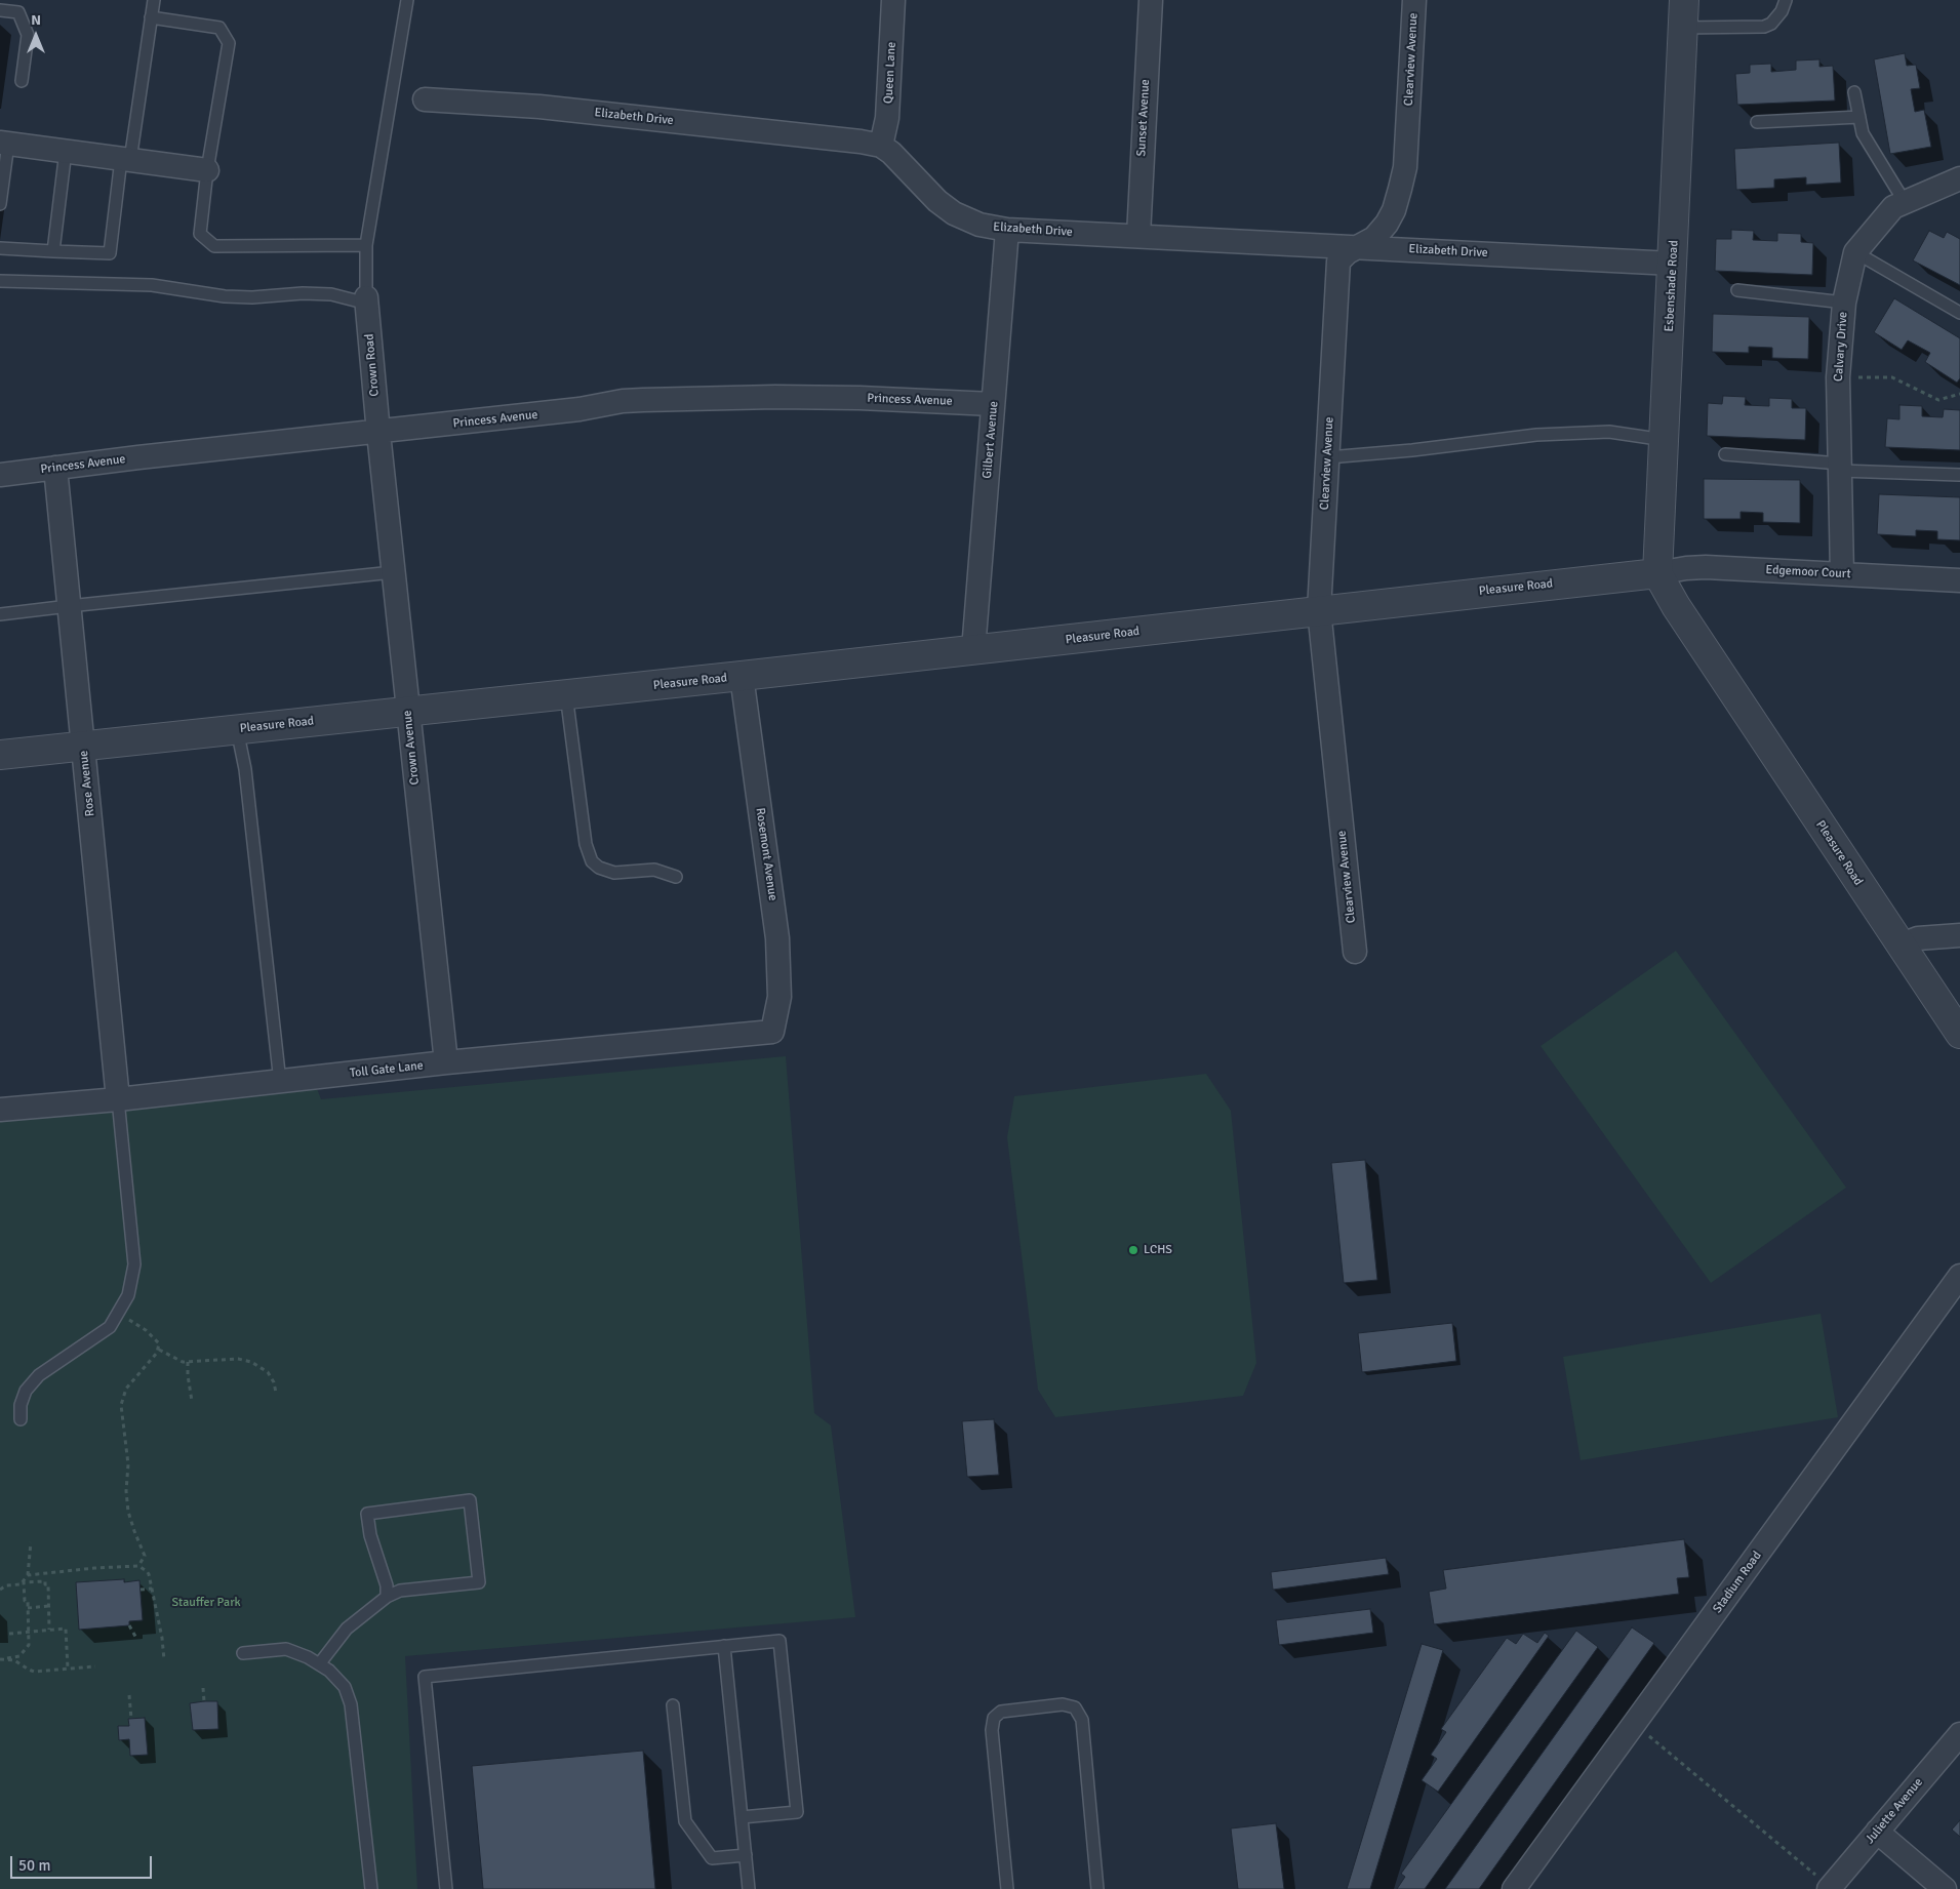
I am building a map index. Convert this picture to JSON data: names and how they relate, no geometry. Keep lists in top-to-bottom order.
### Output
{
  "streets": {
    "street": [
      "Clearview Avenue",
      "Queen Lane",
      "Elizabeth Drive",
      "Sunset Avenue",
      "Esbenshade Road",
      "Calvary Drive",
      "Crown Road",
      "Princess Avenue",
      "Gilbert Avenue",
      "Edgemoor Court",
      "Pleasure Road",
      "Crown Avenue",
      "Rose Avenue",
      "Rosemont Avenue",
      "Toll Gate Lane",
      "Stadium Road",
      "Juliette Avenue"
    ]
  },
  "crossings": [
    ["Clearview Avenue", "Elizabeth Drive"],
    ["Clearview Avenue", "Pleasure Road"],
    ["Queen Lane", "Elizabeth Drive"],
    ["Elizabeth Drive", "Sunset Avenue"],
    ["Elizabeth Drive", "Esbenshade Road"],
    ["Elizabeth Drive", "Gilbert Avenue"],
    ["Esbenshade Road", "Edgemoor Court"],
    ["Esbenshade Road", "Pleasure Road"],
    ["Calvary Drive", "Edgemoor Court"],
    ["Crown Road", "Princess Avenue"],
    ["Crown Road", "Crown Avenue"],
    ["Princess Avenue", "Gilbert Avenue"],
    ["Princess Avenue", "Crown Avenue"],
    ["Princess Avenue", "Rose Avenue"],
    ["Gilbert Avenue", "Pleasure Road"],
    ["Edgemoor Court", "Pleasure Road"],
    ["Pleasure Road", "Crown Avenue"],
    ["Pleasure Road", "Rose Avenue"],
    ["Pleasure Road", "Rosemont Avenue"],
    ["Crown Avenue", "Toll Gate Lane"],
    ["Rose Avenue", "Toll Gate Lane"],
    ["Rosemont Avenue", "Toll Gate Lane"]
  ],
  "parks": ["Stauffer Park"],
  "places": ["LCHS"],
  "scale_bar": "50 m",
  "north": "top"
}
